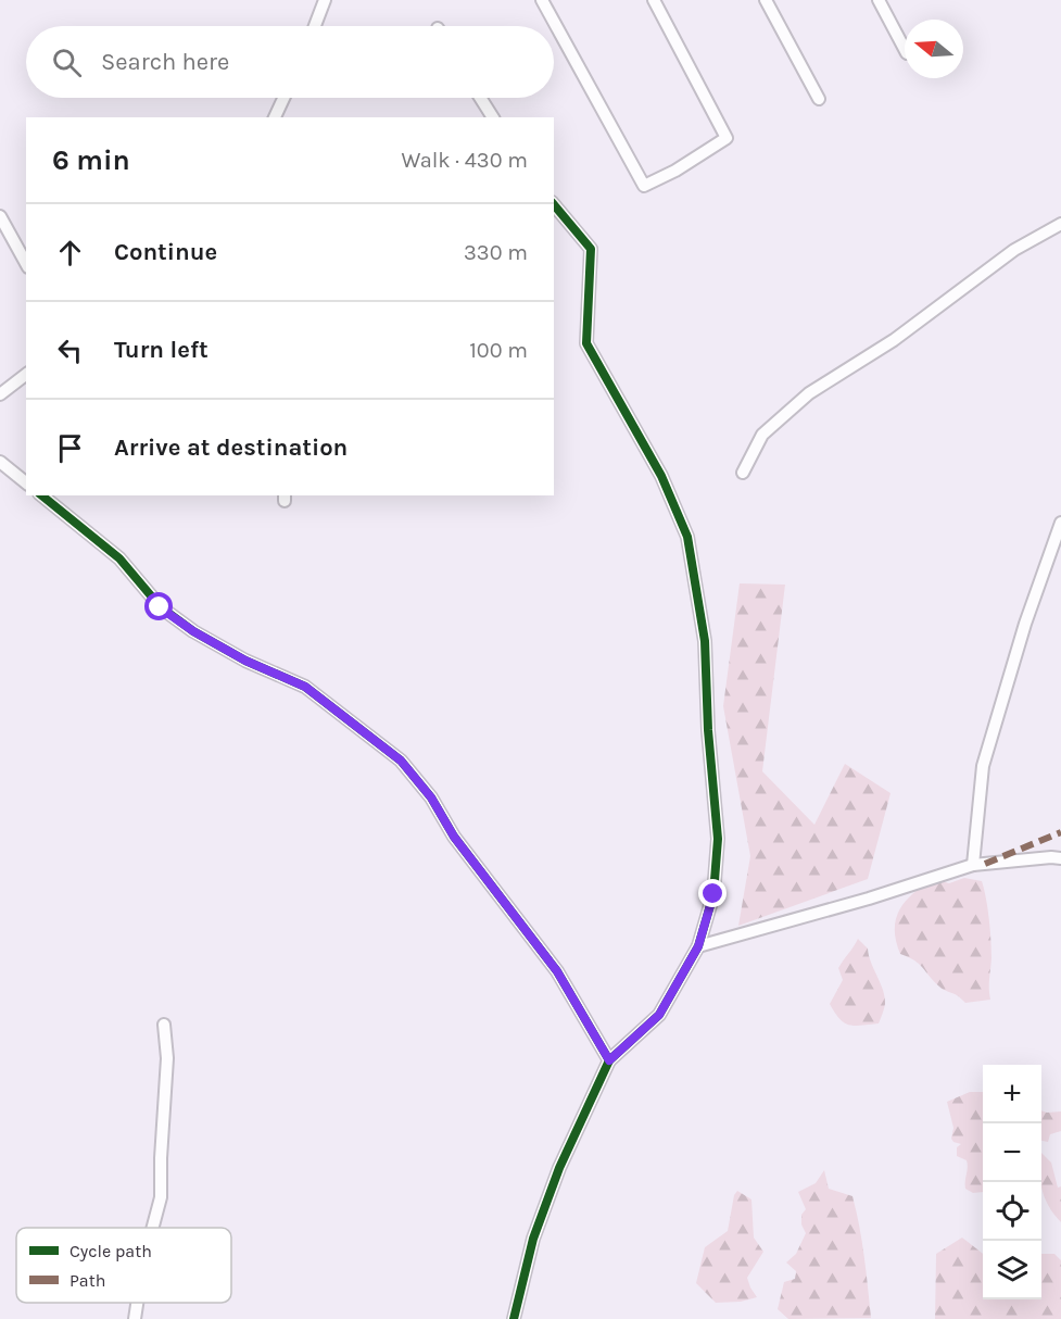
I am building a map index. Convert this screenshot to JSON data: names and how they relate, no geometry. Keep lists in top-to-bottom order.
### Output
{
  "legend": ["Cycle path", "Path"],
  "north": "left",
  "page": {
    "search": "Search here",
    "heading": ["6 min", "Walk · 430 m"],
    "list": [
      ["Continue", "330 m"],
      ["Turn left", "100 m"],
      "Arrive at destination"
    ],
    "map_buttons": ["+", "−"]
  }
}
